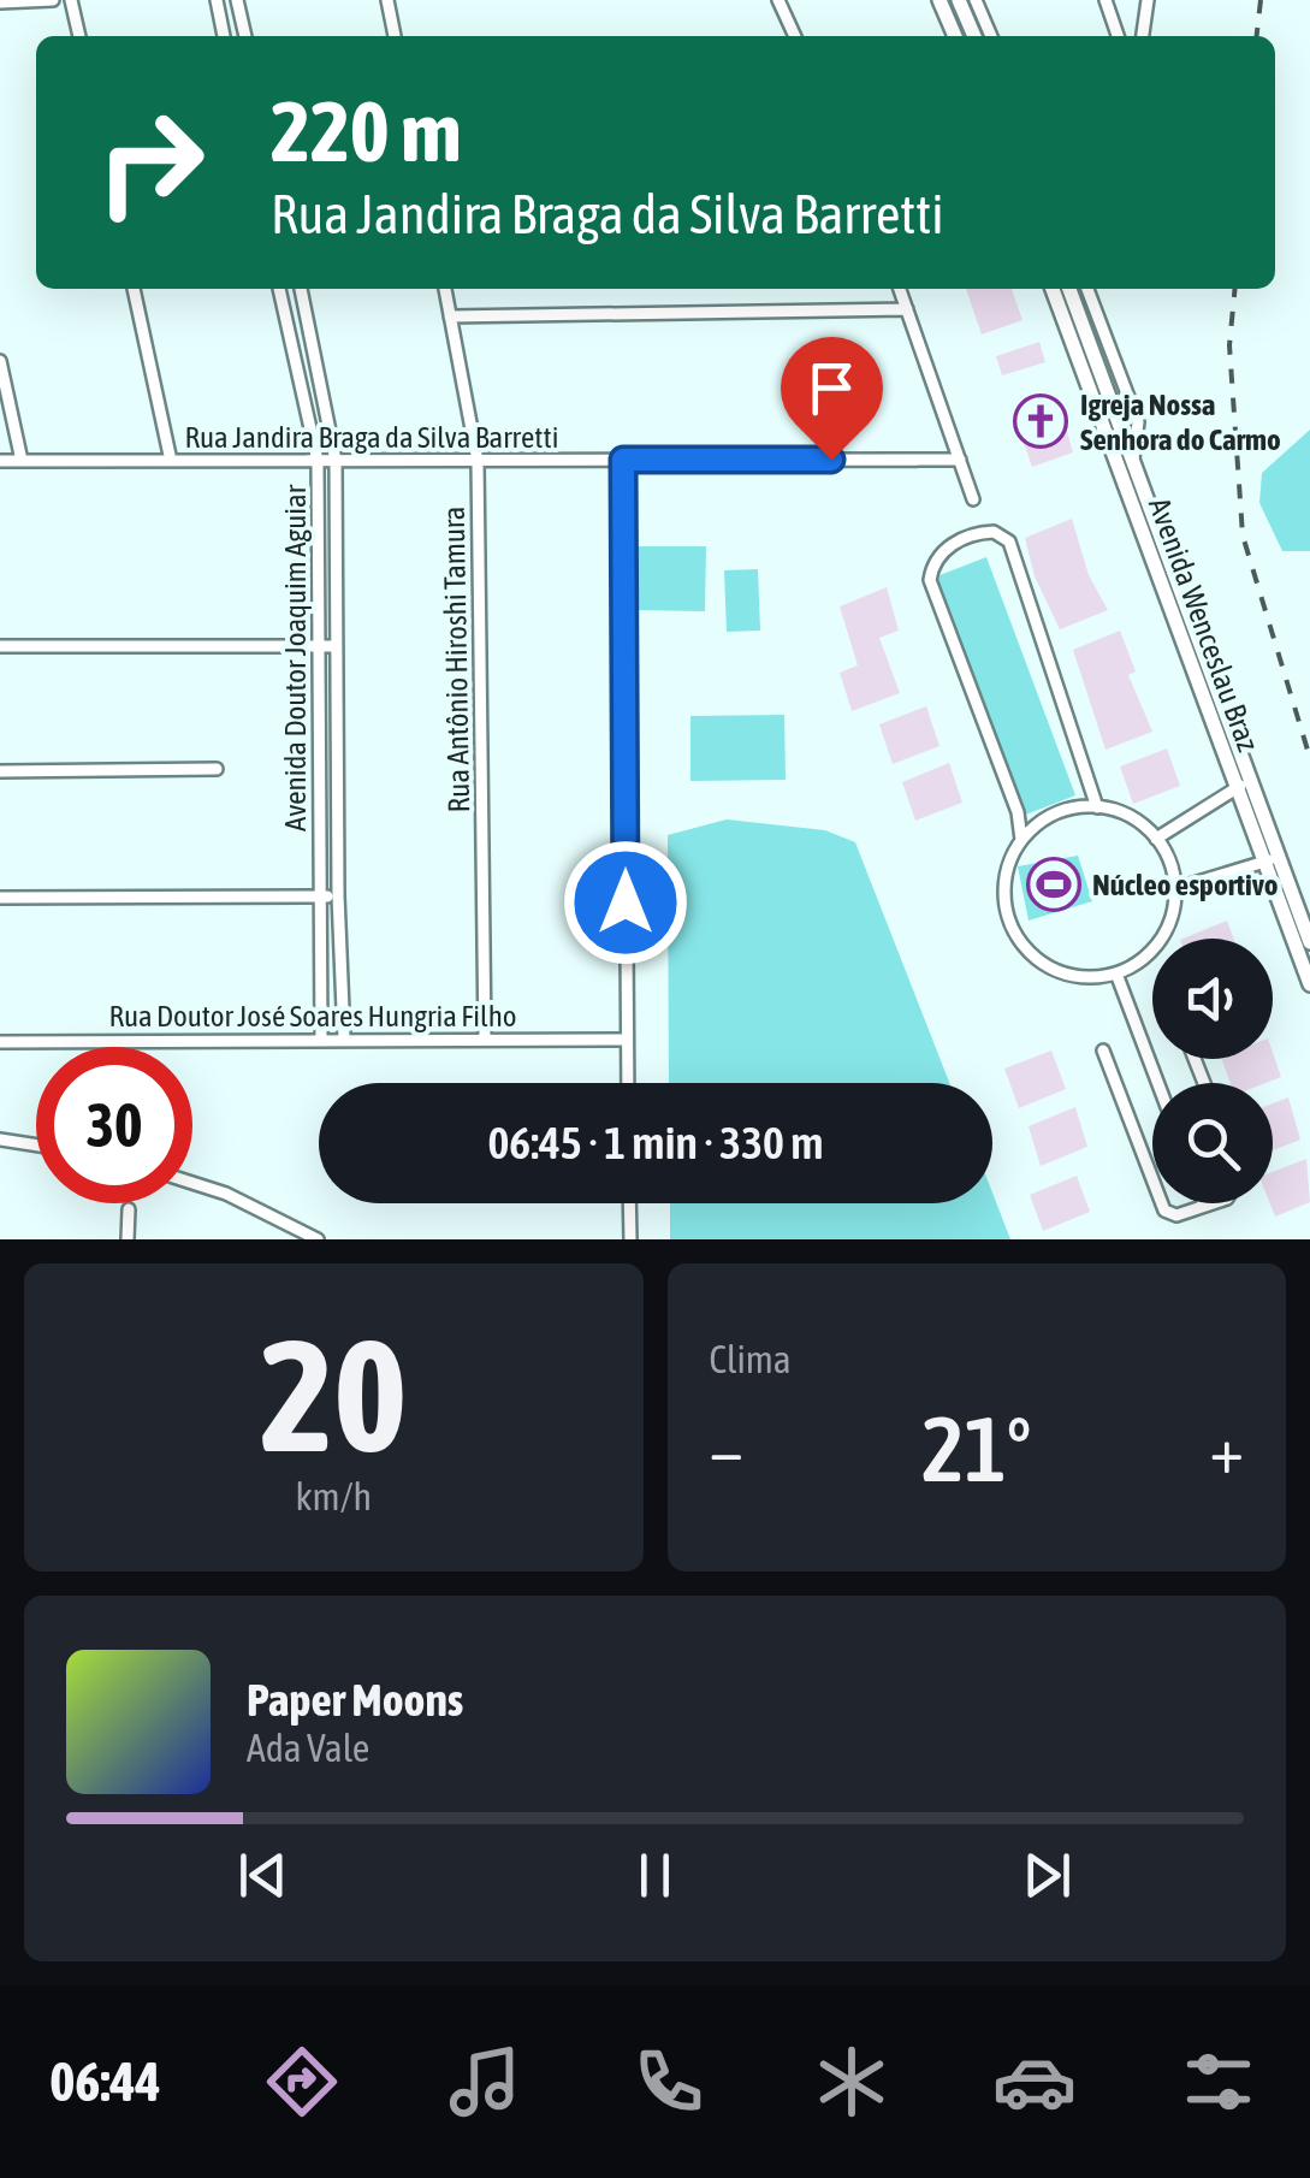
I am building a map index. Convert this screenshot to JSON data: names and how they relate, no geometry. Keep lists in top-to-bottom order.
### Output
{
  "streets": {
    "street": [
      "Rua Jandira Braga da Silva Barretti",
      "Avenida Wenceslau Braz",
      "Avenida Doutor Joaquim Aguiar",
      "Rua Antônio Hiroshi Tamura",
      "Rua Doutor José Soares Hungria Filho"
    ]
  },
  "crossings": [
    ["Rua Jandira Braga da Silva Barretti", "Avenida Doutor Joaquim Aguiar"],
    ["Rua Jandira Braga da Silva Barretti", "Rua Antônio Hiroshi Tamura"],
    ["Avenida Doutor Joaquim Aguiar", "Rua Doutor José Soares Hungria Filho"],
    ["Rua Antônio Hiroshi Tamura", "Rua Doutor José Soares Hungria Filho"]
  ],
  "places": {
    "church": ["Igreja Nossa Senhora do Carmo"],
    "sports": ["Núcleo esportivo"]
  },
  "page": {
    "turn": ["220 m", "Rua Jandira Braga da Silva Barretti"],
    "limit": "30",
    "trip": "06:45 · 1 min · 330 m",
    "tile": [
      ["20", "km/h"],
      "Clima"
    ],
    "heat": ["−", "21°", "+"],
    "song": ["Paper Moons", "Ada Vale"],
    "tabs": "06:44"
  }
}
